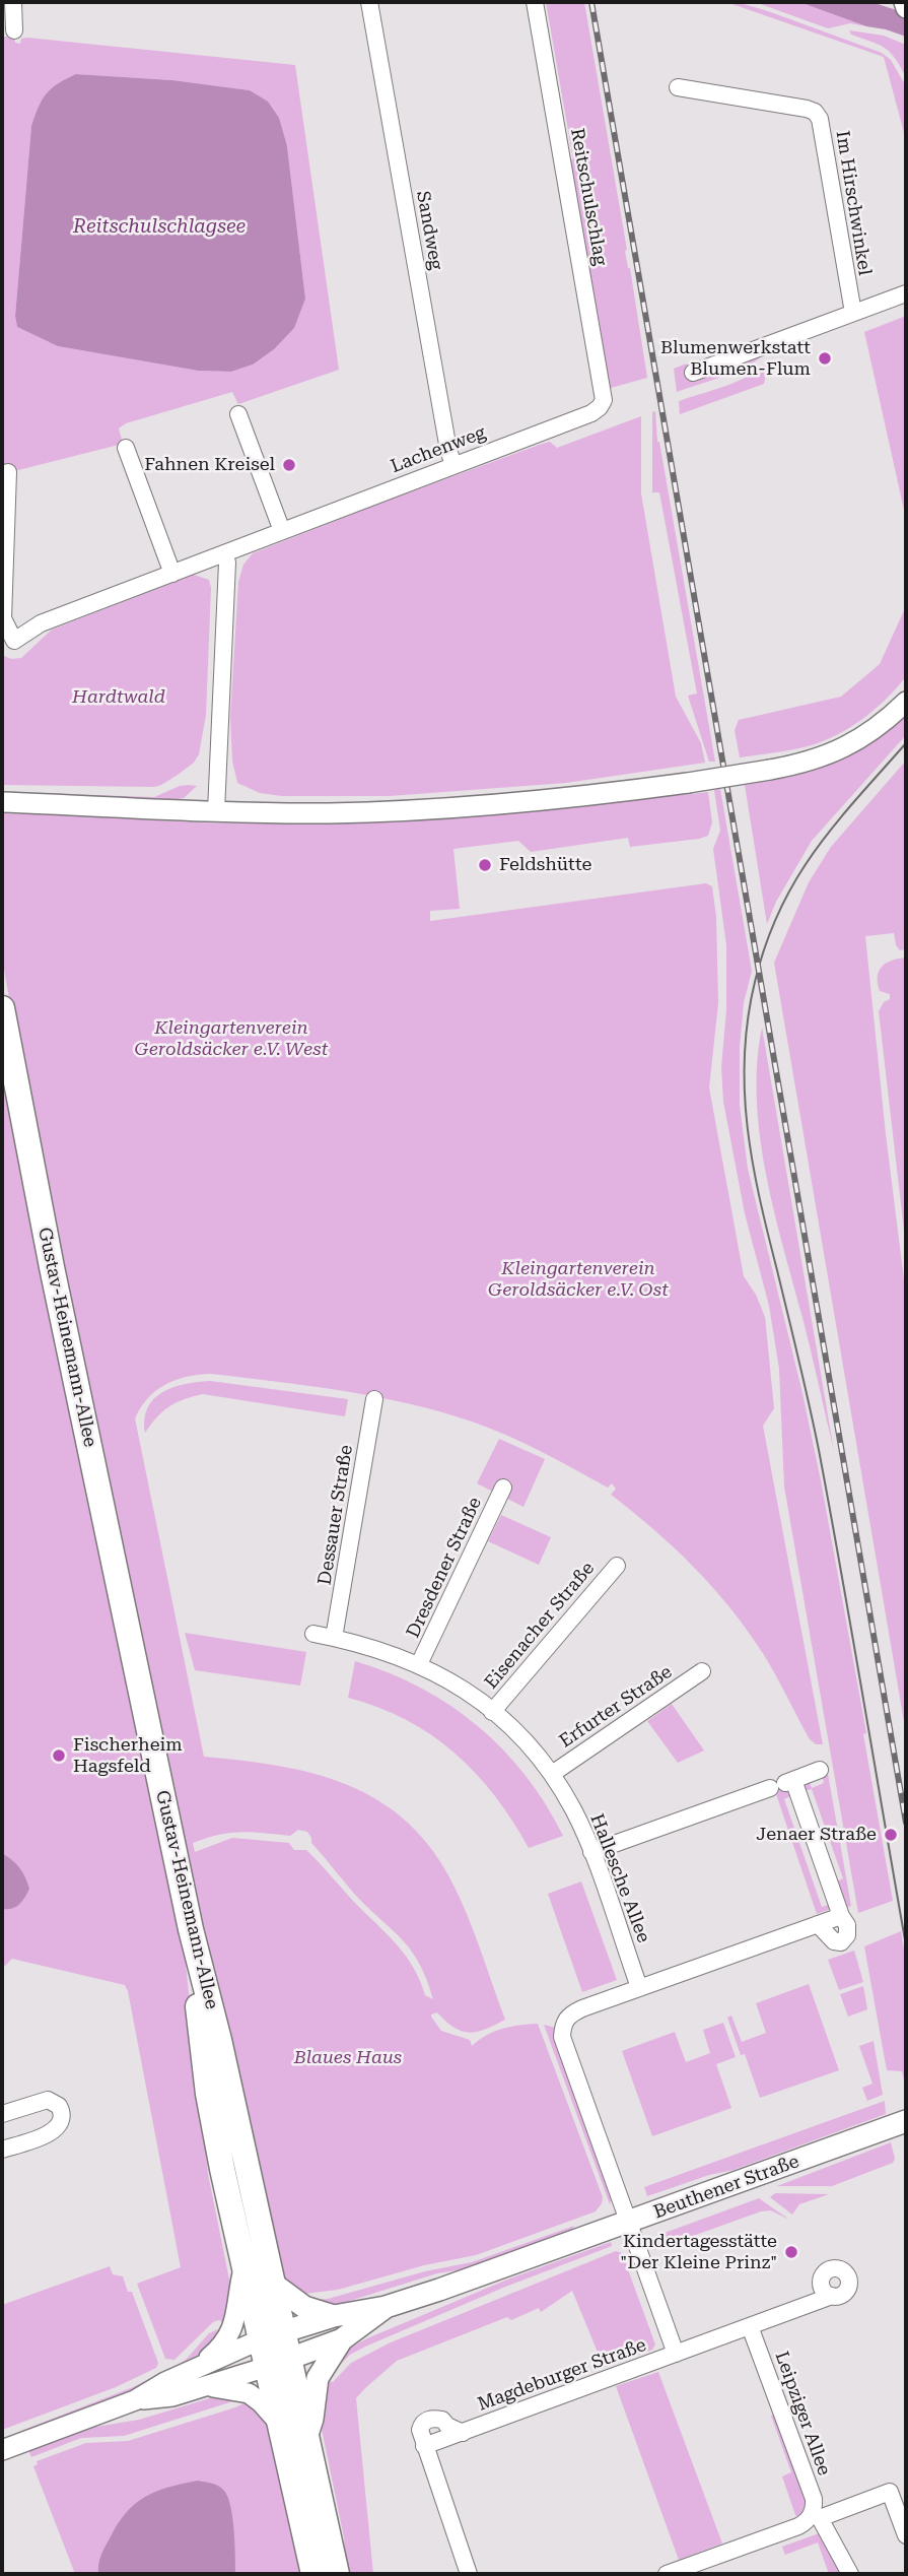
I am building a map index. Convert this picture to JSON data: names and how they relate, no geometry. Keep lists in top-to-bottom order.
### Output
{
  "streets": {
    "main road": ["Gustav-Heinemann-Allee", "Beuthener Straße"],
    "street": [
      "Reitschulschlag",
      "Im Hirschwinkel",
      "Sandweg",
      "Lachenweg",
      "Dessauer Straße",
      "Dresdener Straße",
      "Eisenacher Straße",
      "Erfurter Straße",
      "Hallesche Allee",
      "Magdeburger Straße",
      "Leipziger Allee"
    ]
  },
  "crossings": [
    ["Reitschulschlag", "Lachenweg"],
    ["Sandweg", "Lachenweg"],
    ["Gustav-Heinemann-Allee", "Beuthener Straße"],
    ["Dessauer Straße", "Hallesche Allee"],
    ["Dresdener Straße", "Hallesche Allee"],
    ["Eisenacher Straße", "Hallesche Allee"],
    ["Erfurter Straße", "Hallesche Allee"],
    ["Beuthener Straße", "Magdeburger Straße"],
    ["Magdeburger Straße", "Leipziger Allee"]
  ],
  "water": ["Reitschulschlagsee"],
  "parks": [
    "Hardtwald",
    "Kleingartenverein Geroldsäcker e.V. West",
    "Kleingartenverein Geroldsäcker e.V. Ost",
    "Blaues Haus"
  ],
  "places": [
    "Blumenwerkstatt Blumen-Flum",
    "Fahnen Kreisel",
    "Feldshütte",
    "Fischerheim Hagsfeld",
    "Jenaer Straße",
    "Kindertagesstätte \"Der Kleine Prinz\""
  ]
}
